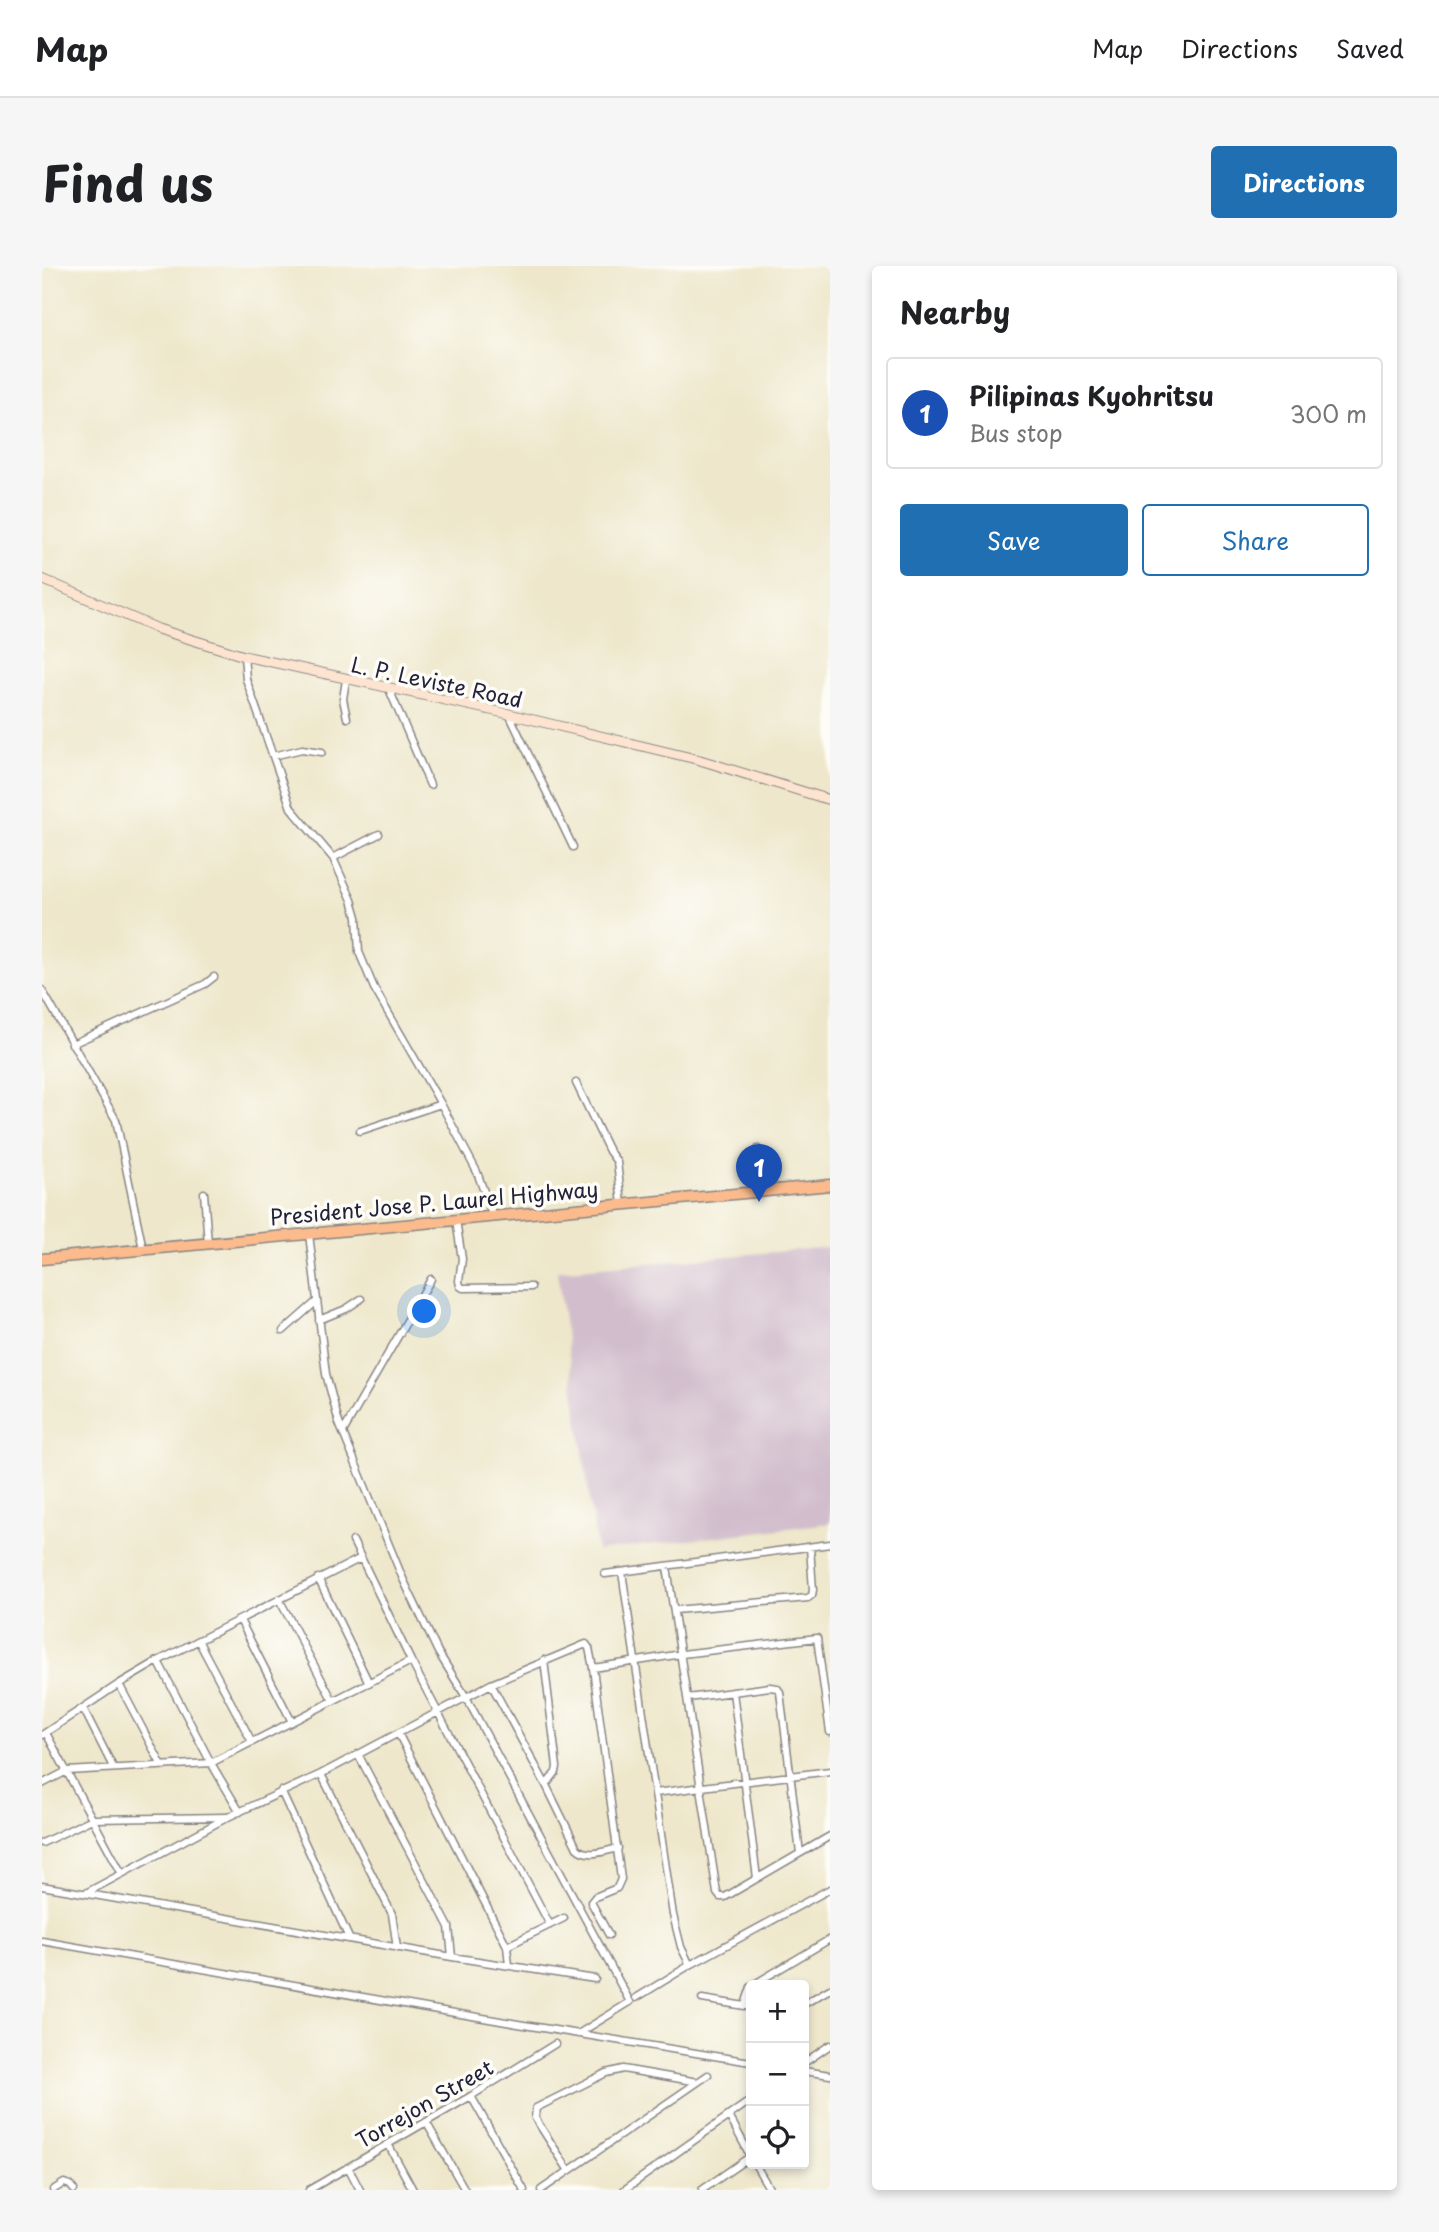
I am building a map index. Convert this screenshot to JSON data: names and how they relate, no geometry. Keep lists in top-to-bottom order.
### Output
{
  "streets": {
    "highway": ["President Jose P. Laurel Highway"],
    "main road": ["L. P. Leviste Road"],
    "street": ["Torrejon Street"]
  },
  "page": {
    "header": "Map",
    "nav": ["Map", "Directions", "Saved"],
    "title": "Find us",
    "buttons": [
      "Directions",
      ["Save", "Share"]
    ],
    "heading": "Nearby",
    "list": [
      {
        "mark": "1",
        "name": "Pilipinas Kyohritsu",
        "note": "Bus stop",
        "value": "300 m"
      }
    ],
    "pins": "1",
    "map_buttons": ["+", "−"]
  }
}
